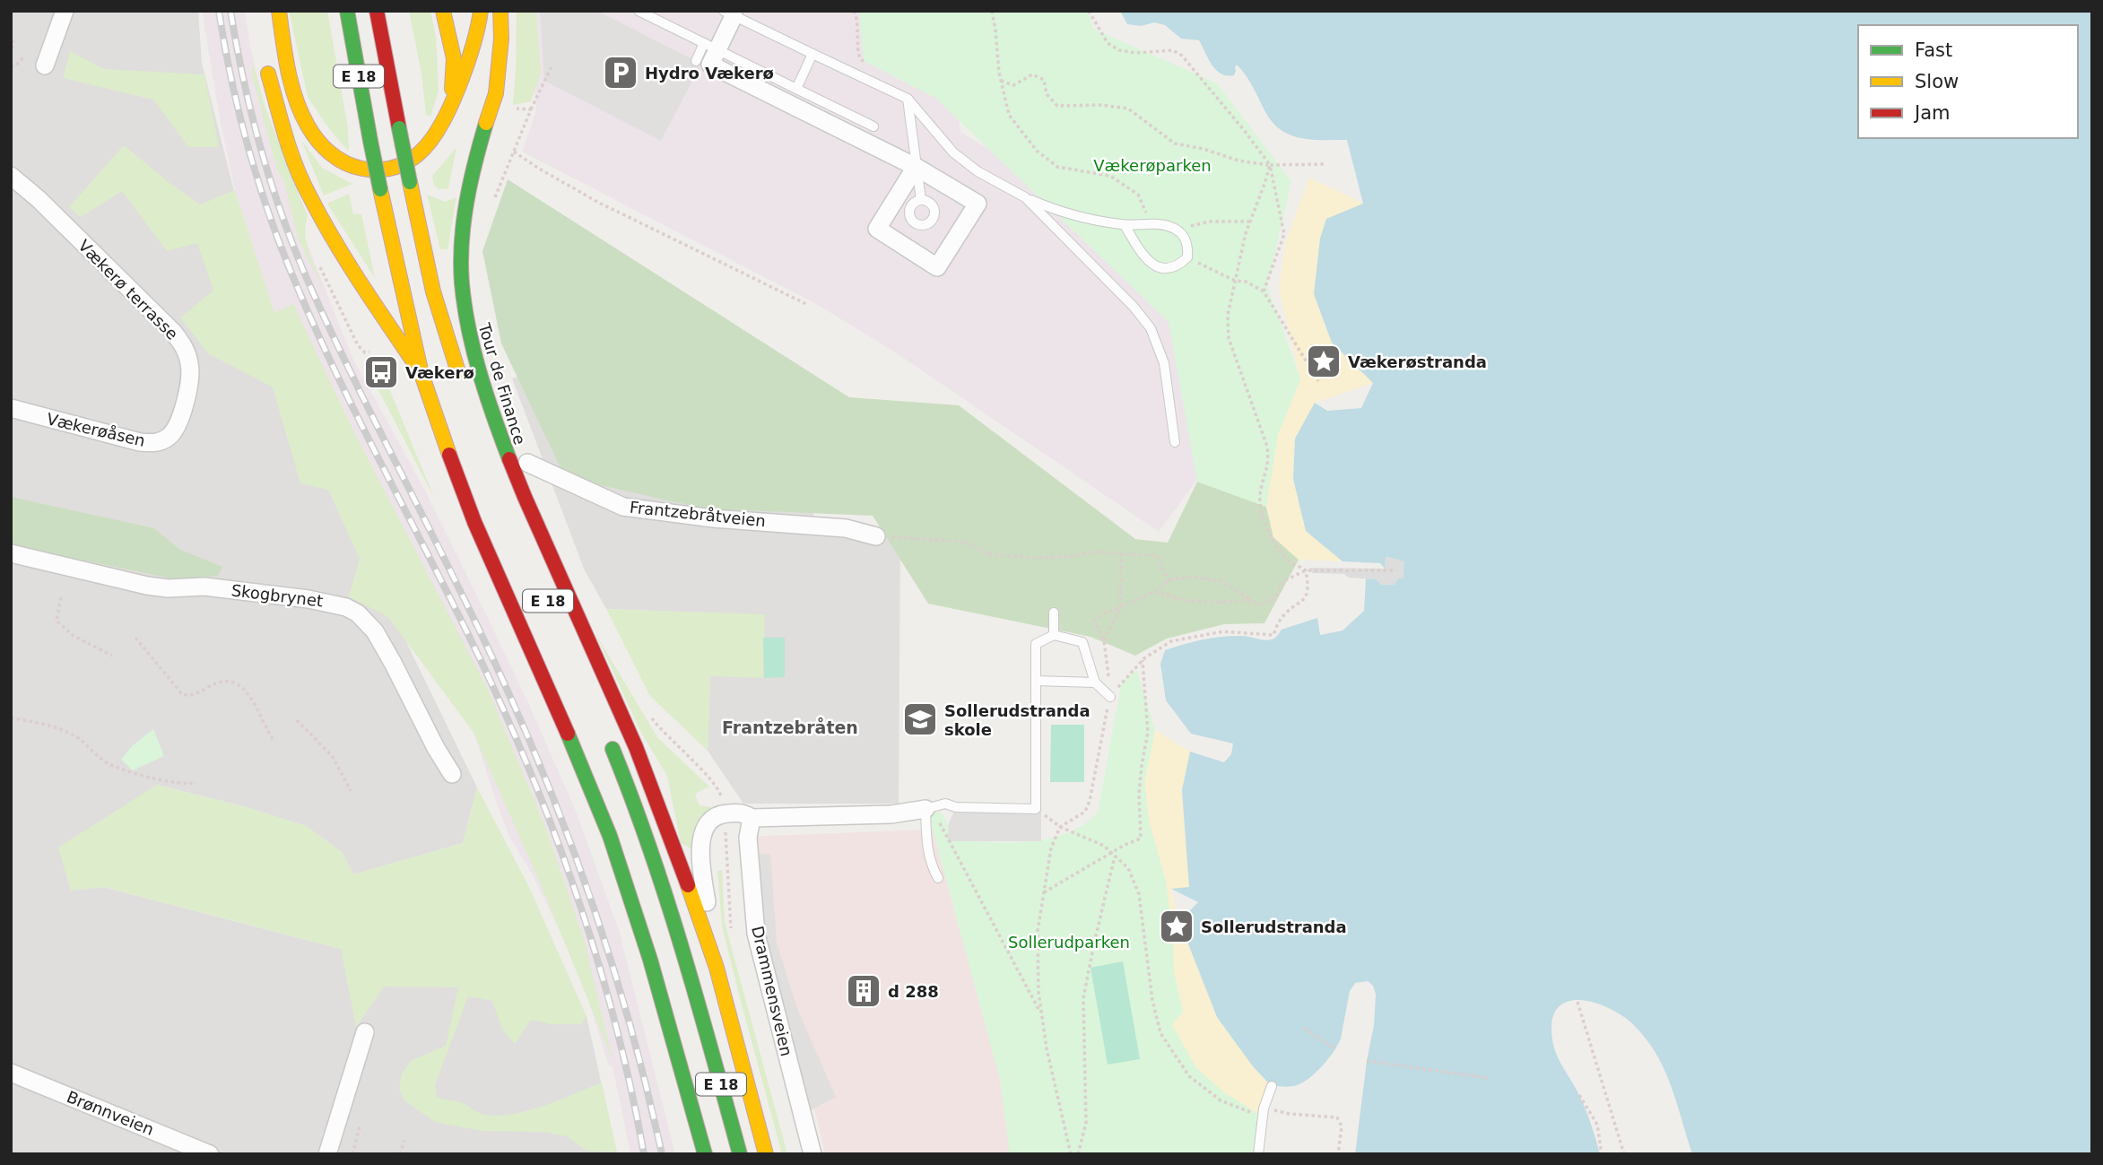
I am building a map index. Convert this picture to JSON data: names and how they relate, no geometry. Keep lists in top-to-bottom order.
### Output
{
  "streets": {
    "highway": ["E 18"],
    "street": [
      "Vækerø terrasse",
      "Vækerøåsen",
      "Frantzebråtveien",
      "Skogbrynet",
      "Drammensveien",
      "Brønnveien"
    ]
  },
  "crossings": [
    ["Vækerø terrasse", "Vækerøåsen"]
  ],
  "districts": ["Frantzebråten"],
  "parks": ["Vækerøparken", "Sollerudparken"],
  "places": {
    "parking": ["Hydro Vækerø"],
    "place": ["Vækerøstranda", "Sollerudstranda"],
    "bus stop": ["Vækerø"],
    "school or university": ["Sollerudstranda skole"],
    "building": ["d 288"]
  },
  "legend": ["Fast", "Slow", "Jam"]
}
